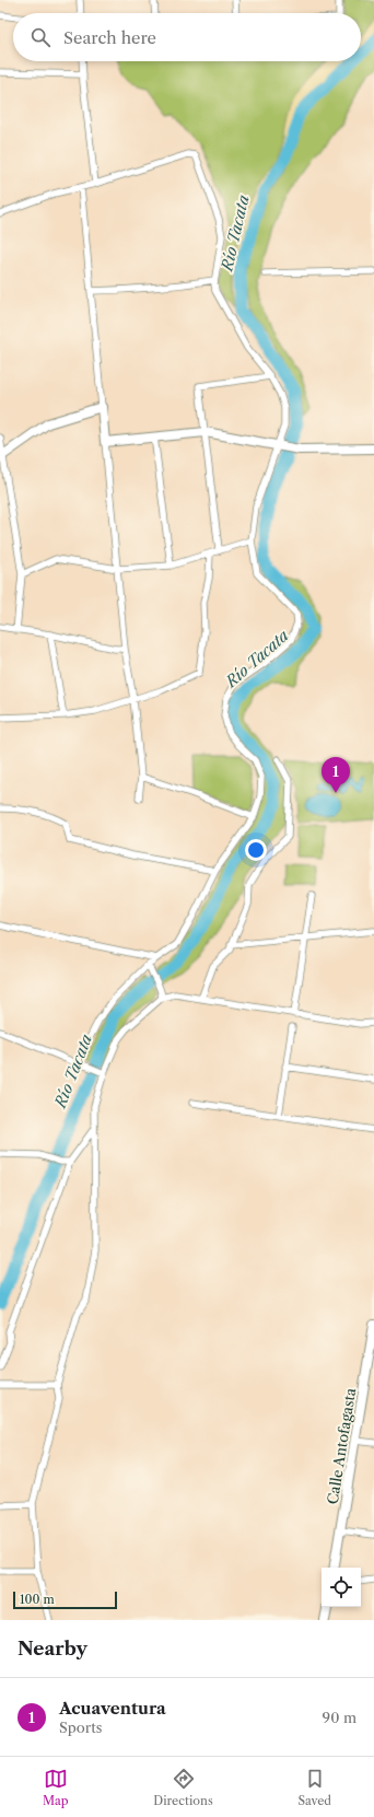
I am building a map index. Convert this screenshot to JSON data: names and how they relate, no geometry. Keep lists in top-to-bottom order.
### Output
{
  "streets": {
    "street": ["Calle Antofagasta"]
  },
  "water": ["Río Tacata"],
  "scale_bar": "100 m",
  "page": {
    "search": "Search here",
    "pins": "1",
    "scale": "100 m",
    "heading": "Nearby",
    "list": [
      {
        "mark": "1",
        "name": "Acuaventura",
        "note": "Sports",
        "value": "90 m"
      }
    ],
    "nav": ["Map", "Directions", "Saved"]
  }
}
